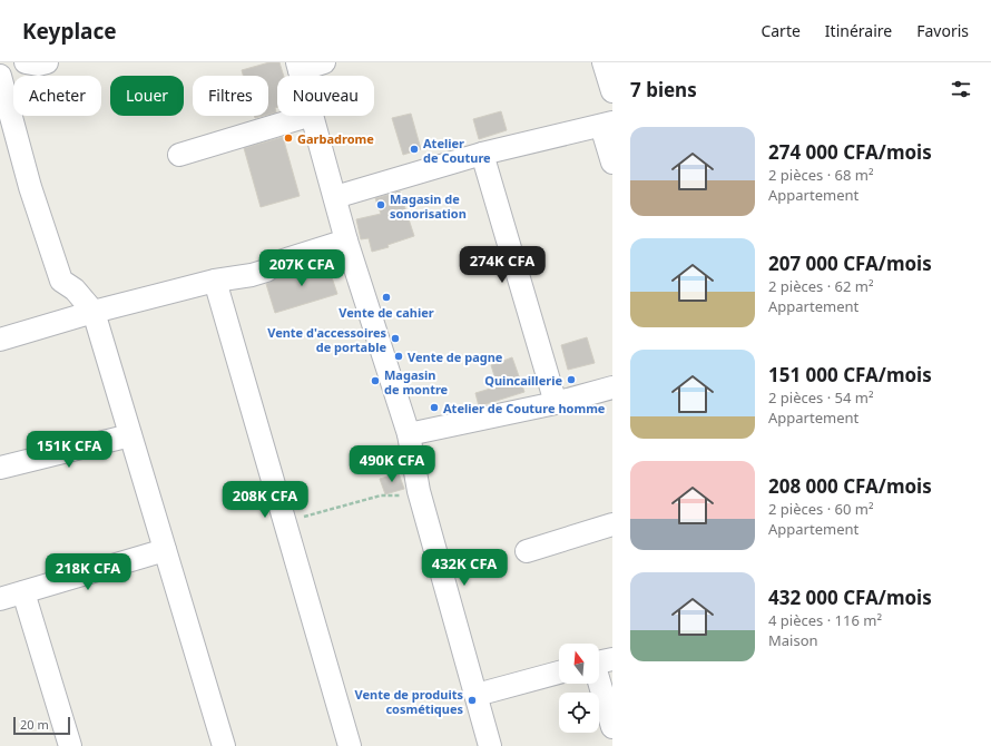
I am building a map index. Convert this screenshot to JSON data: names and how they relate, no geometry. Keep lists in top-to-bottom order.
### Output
{
  "places": [
    "Garbadrome",
    "Atelier de Couture",
    "Magasin de sonorisation",
    "Vente de cahier",
    "Vente d'accessoires de portable",
    "Vente de pagne",
    "Quincaillerie",
    "Magasin de montre",
    "Atelier de Couture homme",
    "Vente de produits cosmétiques"
  ],
  "scale_bar": "20 m",
  "north": "top",
  "page": {
    "header": "Keyplace",
    "nav": ["Carte", "Itinéraire", "Favoris"],
    "heading": "7 biens",
    "chip": [
      "Acheter",
      "Louer",
      "Filtres",
      "Nouveau"
    ],
    "list": [
      {
        "name": "274 000 CFA/mois",
        "note": "2 pièces · 68 m² · Appartement"
      },
      {
        "name": "207 000 CFA/mois",
        "note": "2 pièces · 62 m² · Appartement"
      },
      {
        "name": "151 000 CFA/mois",
        "note": "2 pièces · 54 m² · Appartement"
      },
      {
        "name": "208 000 CFA/mois",
        "note": "2 pièces · 60 m² · Appartement"
      },
      {
        "name": "432 000 CFA/mois",
        "note": "4 pièces · 116 m² · Maison"
      }
    ],
    "price": [
      "274K CFA",
      "207K CFA",
      "151K CFA",
      "490K CFA",
      "208K CFA",
      "432K CFA",
      "218K CFA"
    ],
    "scale": "20 m"
  }
}
